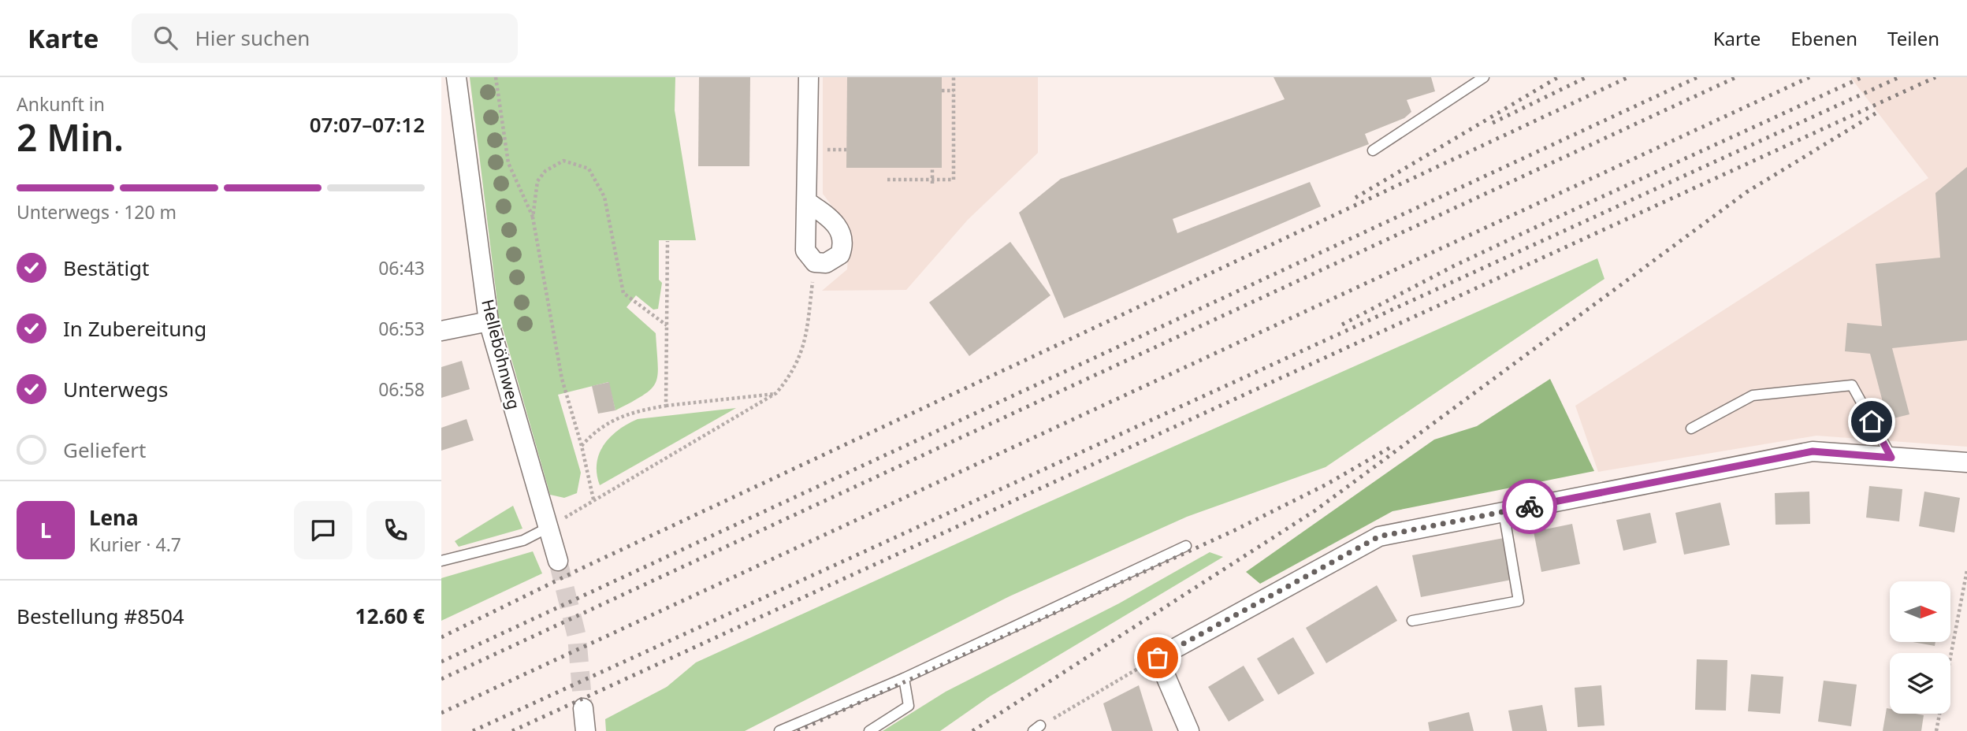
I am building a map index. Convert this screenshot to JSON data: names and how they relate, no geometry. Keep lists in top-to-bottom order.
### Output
{
  "streets": {
    "street": ["Helleböhnweg"]
  },
  "north": "right",
  "page": {
    "header": "Karte",
    "search": "Hier suchen",
    "nav": ["Karte", "Ebenen", "Teilen"],
    "heading": ["2 Min.", "Ankunft in", "07:07–07:12"],
    "panel": [
      "Lena",
      "Kurier · 4.7",
      "Bestellung #8504",
      "12.60 €"
    ],
    "bar": "Unterwegs · 120 m",
    "list": [
      ["Bestätigt", "06:43"],
      ["In Zubereitung", "06:53"],
      ["Unterwegs", "06:58"],
      "Geliefert"
    ],
    "round": "L"
  }
}
